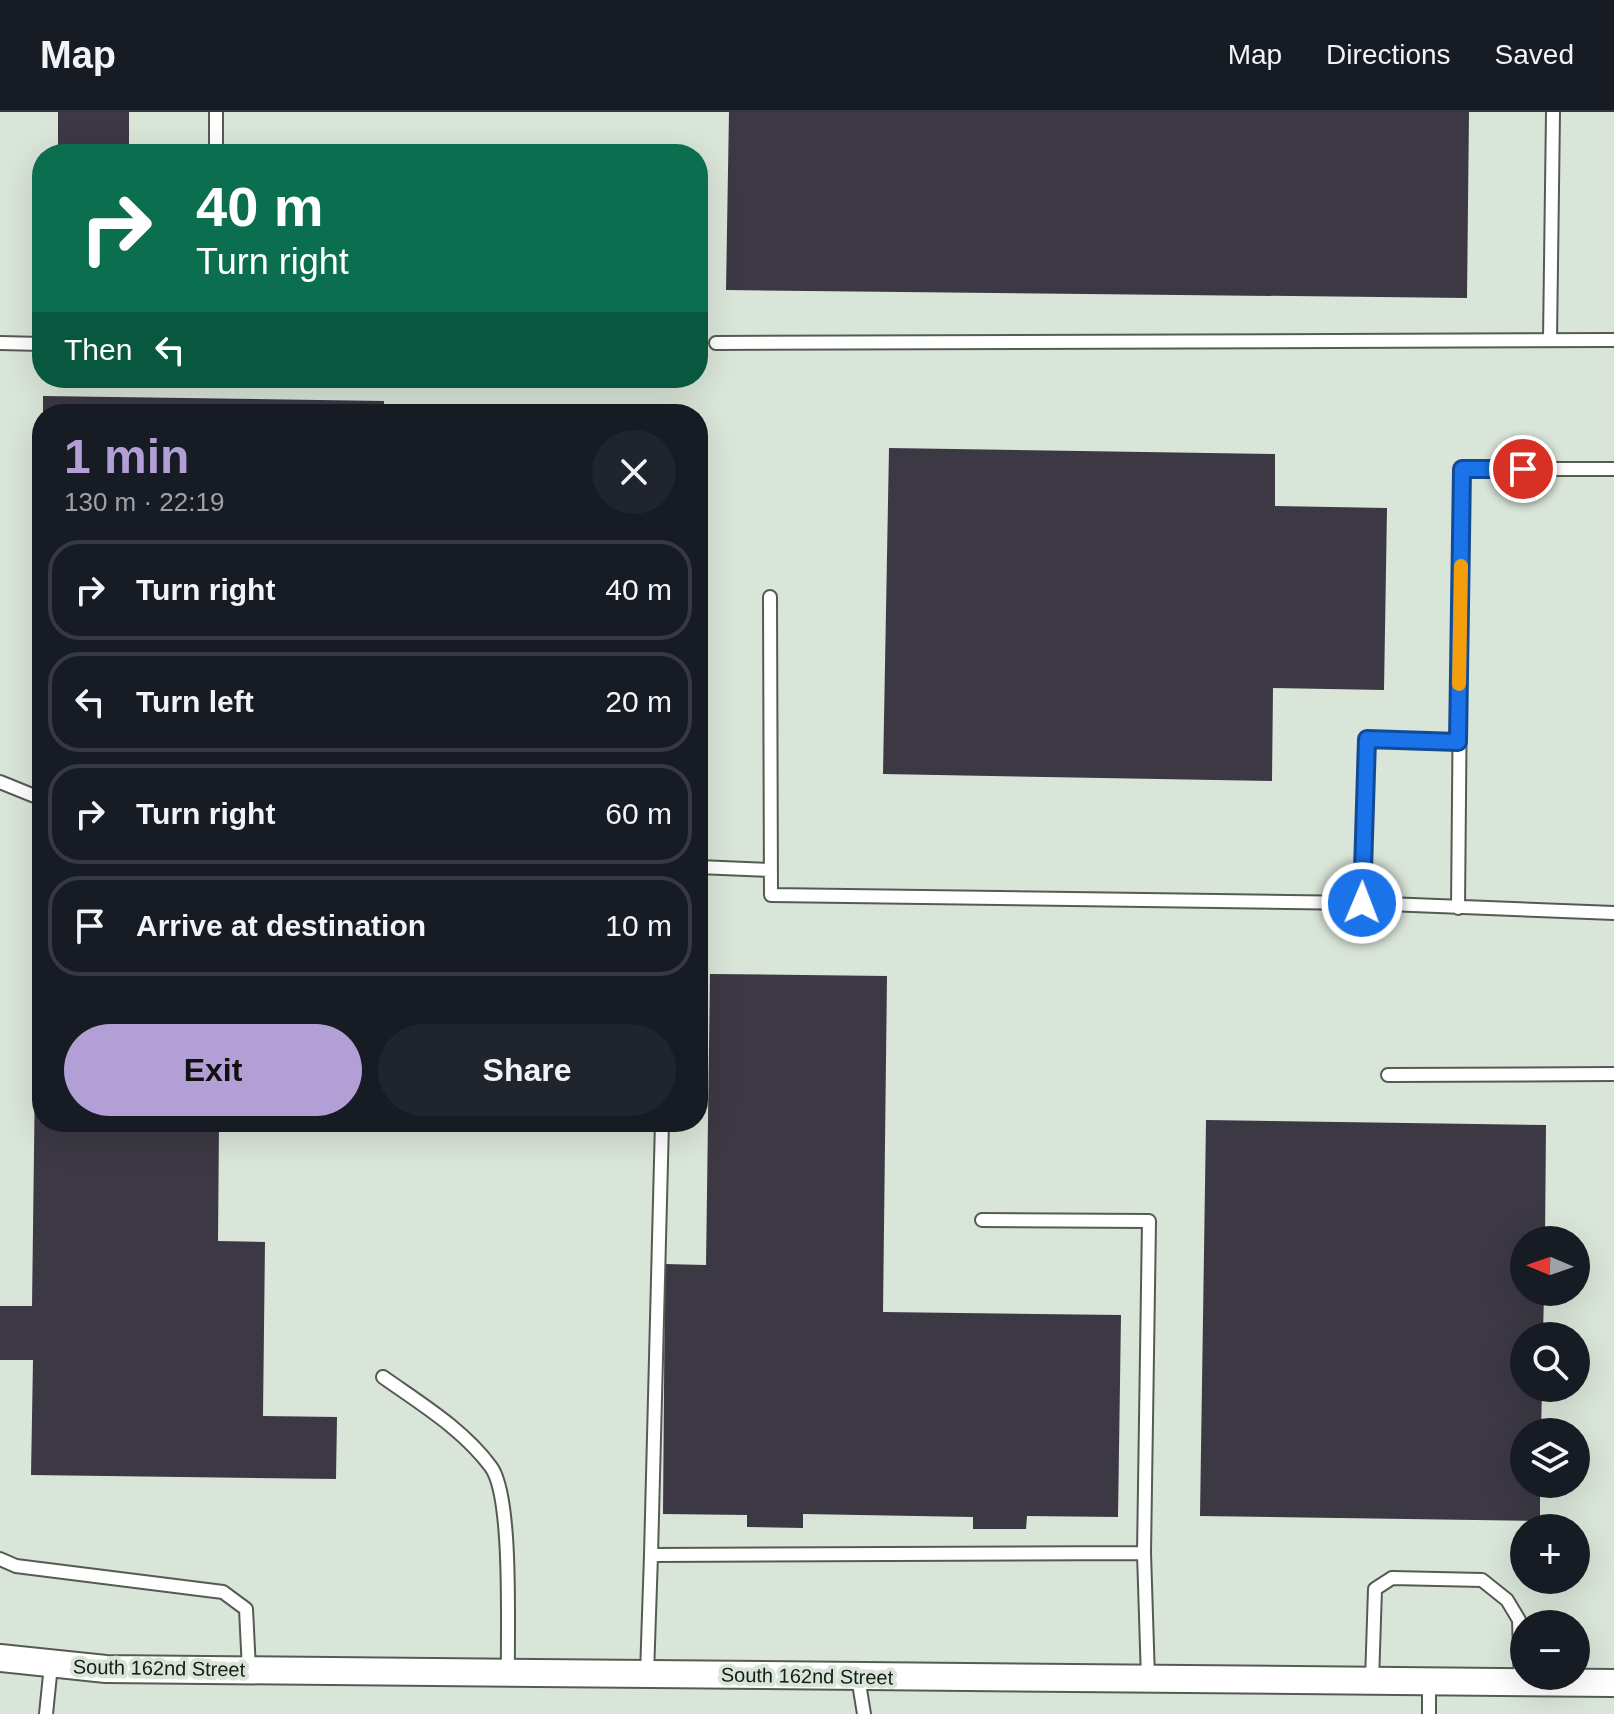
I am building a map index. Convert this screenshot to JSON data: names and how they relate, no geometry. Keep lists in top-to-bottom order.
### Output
{
  "streets": {
    "street": ["South 162nd Street"]
  },
  "north": "left",
  "page": {
    "header": "Map",
    "nav": ["Map", "Directions", "Saved"],
    "turn": ["40 m", "Turn right"],
    "then": "Then",
    "heading": ["1 min", "130 m · 22:19"],
    "list": [
      {
        "name": "Turn right",
        "value": "40 m"
      },
      {
        "name": "Turn left",
        "value": "20 m"
      },
      {
        "name": "Turn right",
        "value": "60 m"
      },
      {
        "name": "Arrive at destination",
        "value": "10 m"
      }
    ],
    "buttons": ["Exit", "Share"],
    "map_buttons": ["+", "−"]
  }
}
